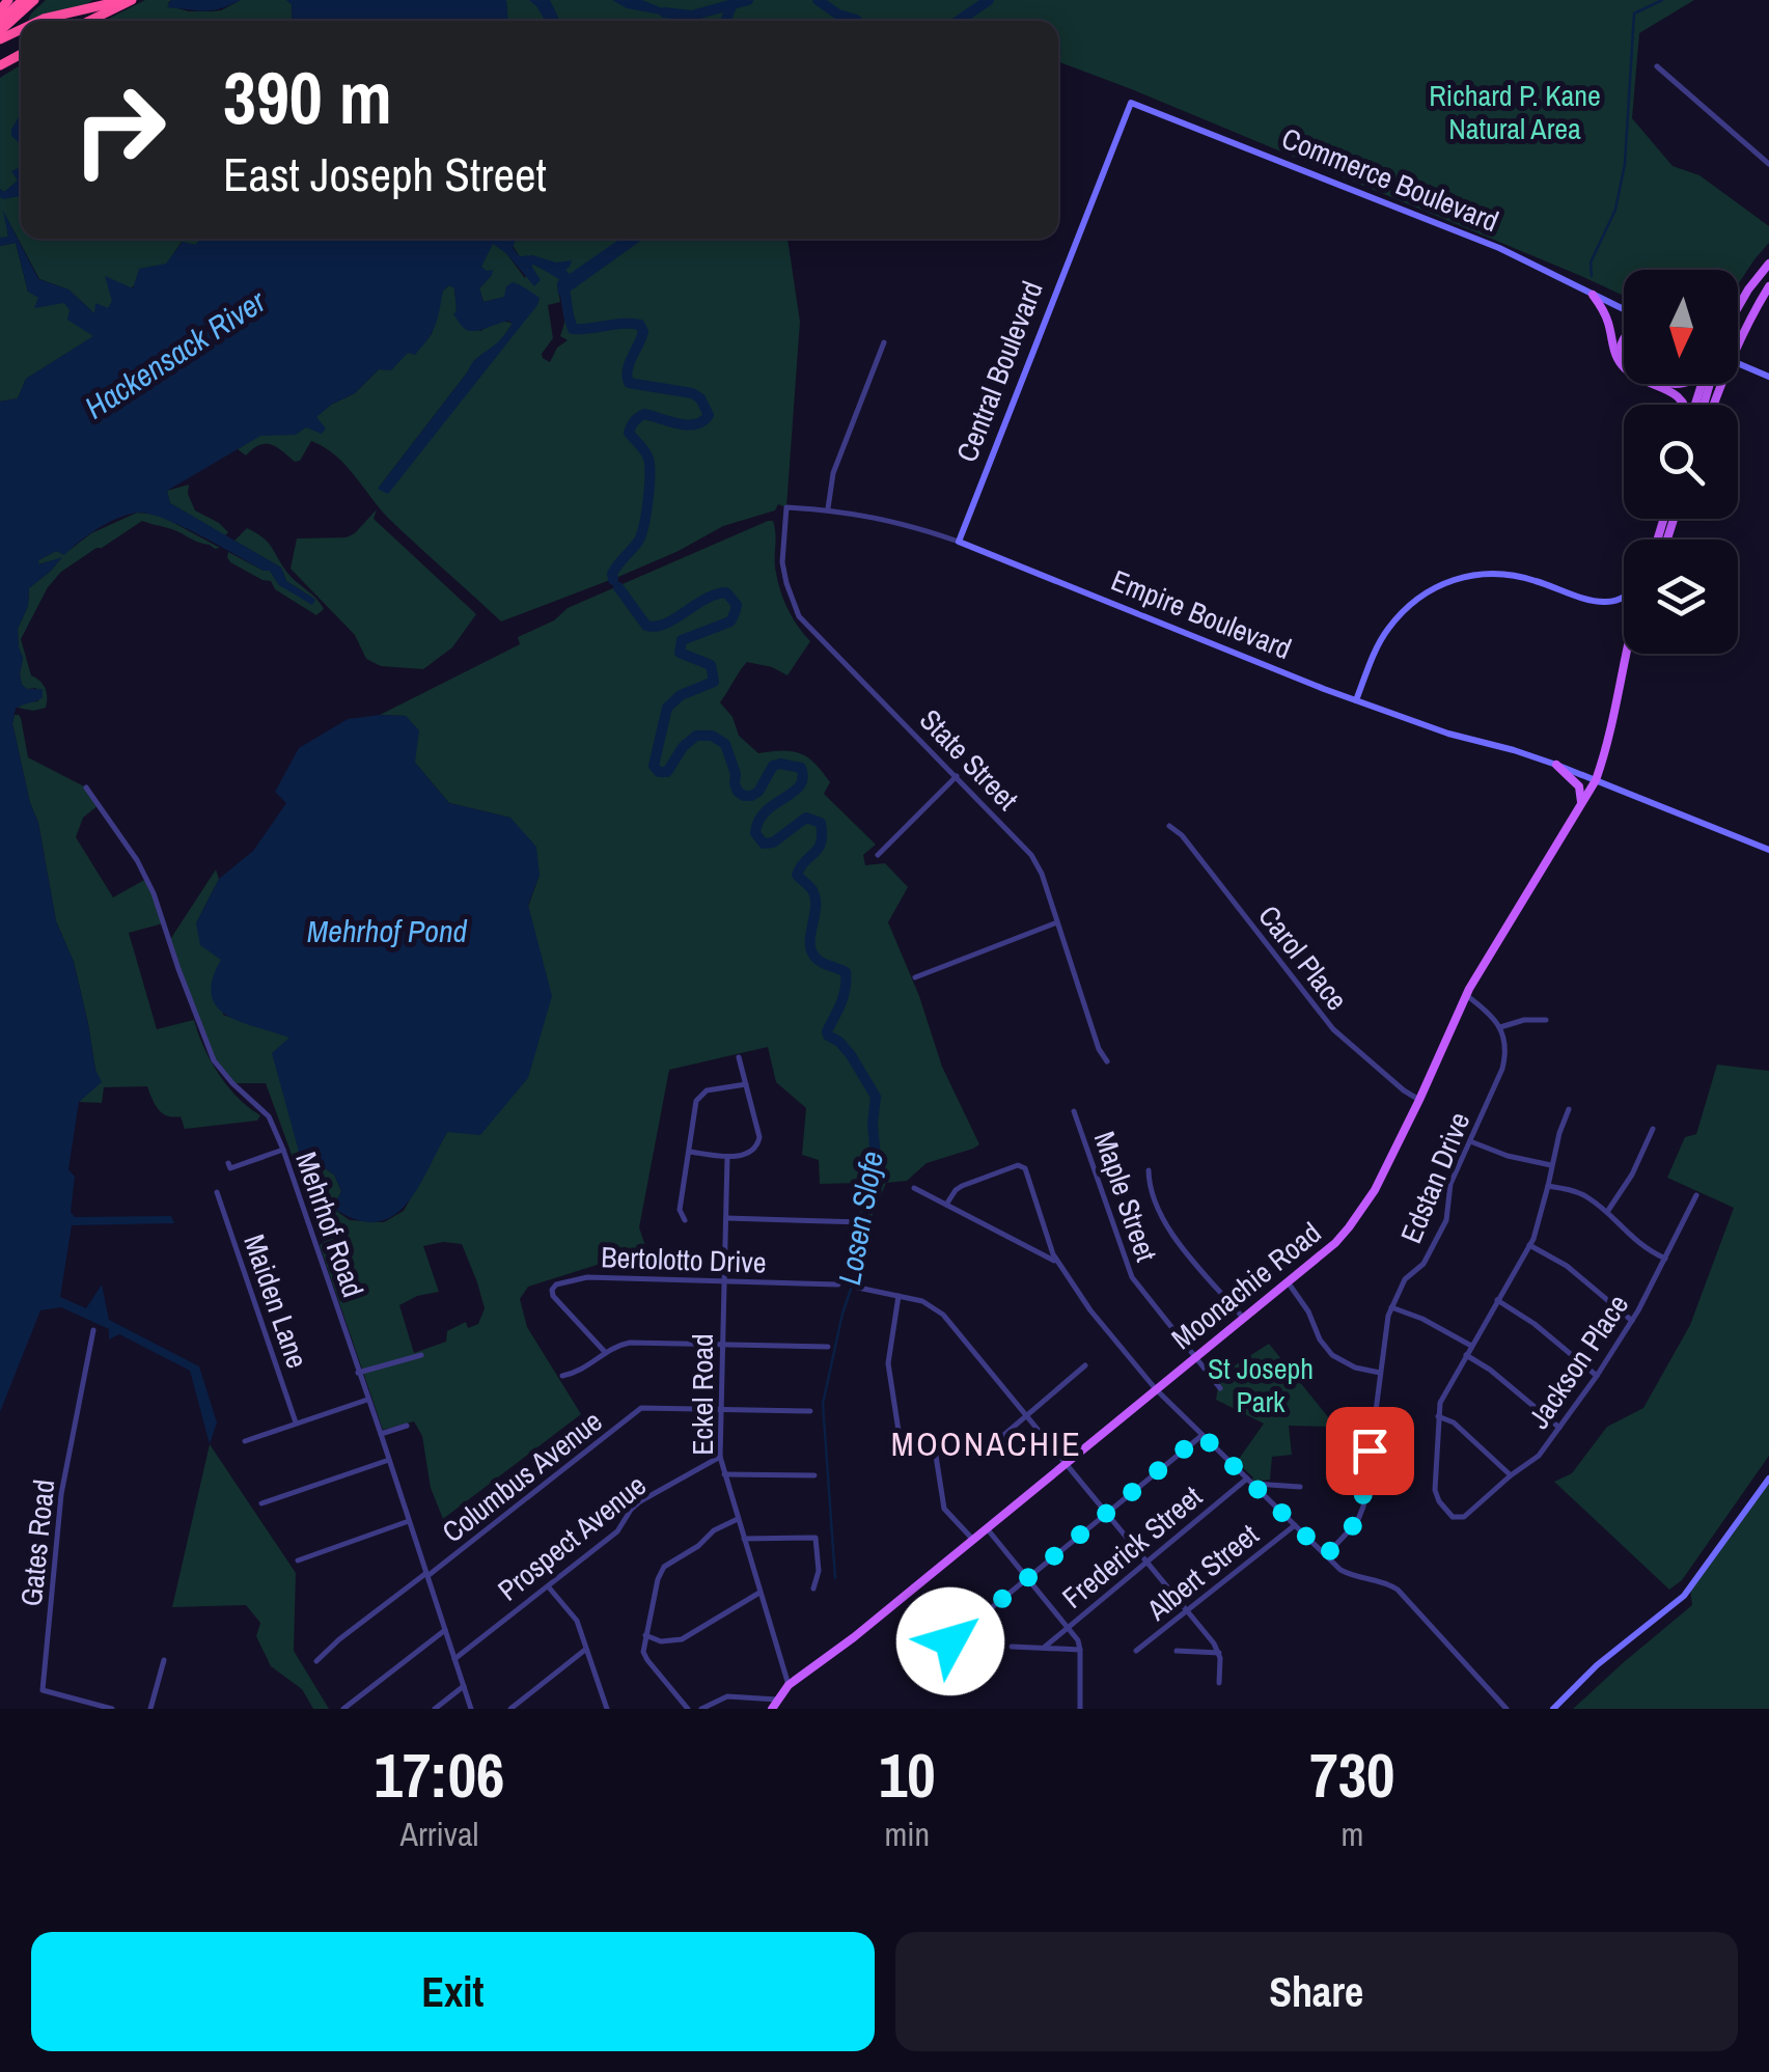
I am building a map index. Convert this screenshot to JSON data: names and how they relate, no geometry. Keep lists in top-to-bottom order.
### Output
{
  "streets": {
    "main road": ["Moonachie Road"],
    "street": [
      "Commerce Boulevard",
      "Central Boulevard",
      "Empire Boulevard",
      "State Street",
      "Carol Place",
      "Edstan Drive",
      "Maple Street",
      "Mehrhof Road",
      "Bertolotto Drive",
      "Maiden Lane",
      "Jackson Place",
      "Eckel Road",
      "Columbus Avenue",
      "Prospect Avenue",
      "Gates Road",
      "Frederick Street",
      "Albert Street"
    ]
  },
  "crossings": [
    ["Commerce Boulevard", "Central Boulevard"],
    ["Central Boulevard", "Empire Boulevard"],
    ["Empire Boulevard", "State Street"],
    ["Empire Boulevard", "Moonachie Road"],
    ["Carol Place", "Moonachie Road"],
    ["Maple Street", "Moonachie Road"],
    ["Mehrhof Road", "Columbus Avenue"],
    ["Mehrhof Road", "Prospect Avenue"],
    ["Bertolotto Drive", "Eckel Road"],
    ["Moonachie Road", "Eckel Road"],
    ["Eckel Road", "Columbus Avenue"],
    ["Eckel Road", "Prospect Avenue"]
  ],
  "districts": ["MOONACHIE"],
  "water": ["Hackensack River", "Mehrhof Pond", "Losen Slofe"],
  "parks": ["Richard P. Kane Natural Area", "St Joseph Park"],
  "north": "bottom",
  "page": {
    "turn": ["390 m", "East Joseph Street"],
    "eta": [
      "17:06",
      "Arrival",
      "10",
      "min",
      "730",
      "m"
    ],
    "buttons": ["Exit", "Share"]
  }
}
